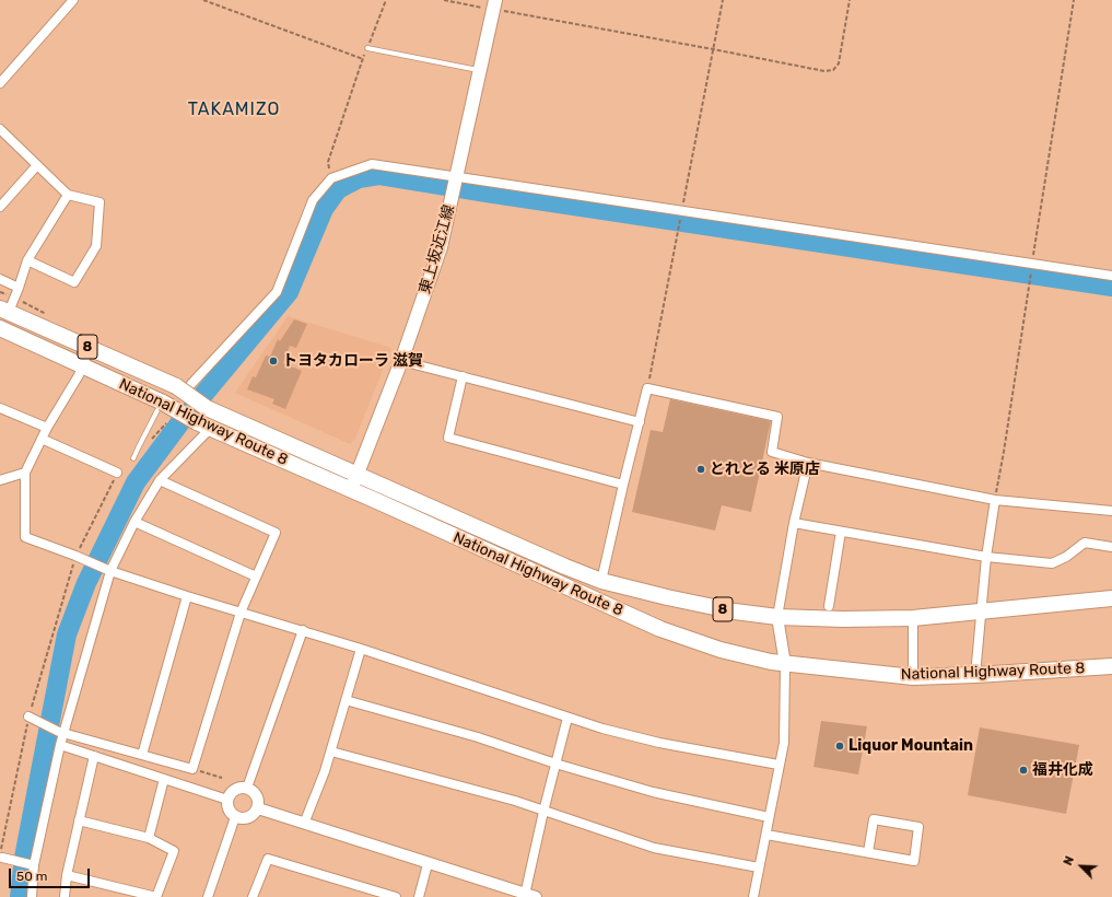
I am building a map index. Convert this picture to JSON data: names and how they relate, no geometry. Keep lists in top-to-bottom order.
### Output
{
  "streets": {
    "highway": ["8", "National Highway Route 8"],
    "main road": ["東上坂近江線"]
  },
  "crossings": [
    ["東上坂近江線", "National Highway Route 8"]
  ],
  "districts": ["TAKAMIZO"],
  "places": [
    "トヨタカローラ 滋賀",
    "とれとる 米原店",
    "Liquor Mountain",
    "福井化成"
  ],
  "scale_bar": "50 m",
  "north": "top left"
}
